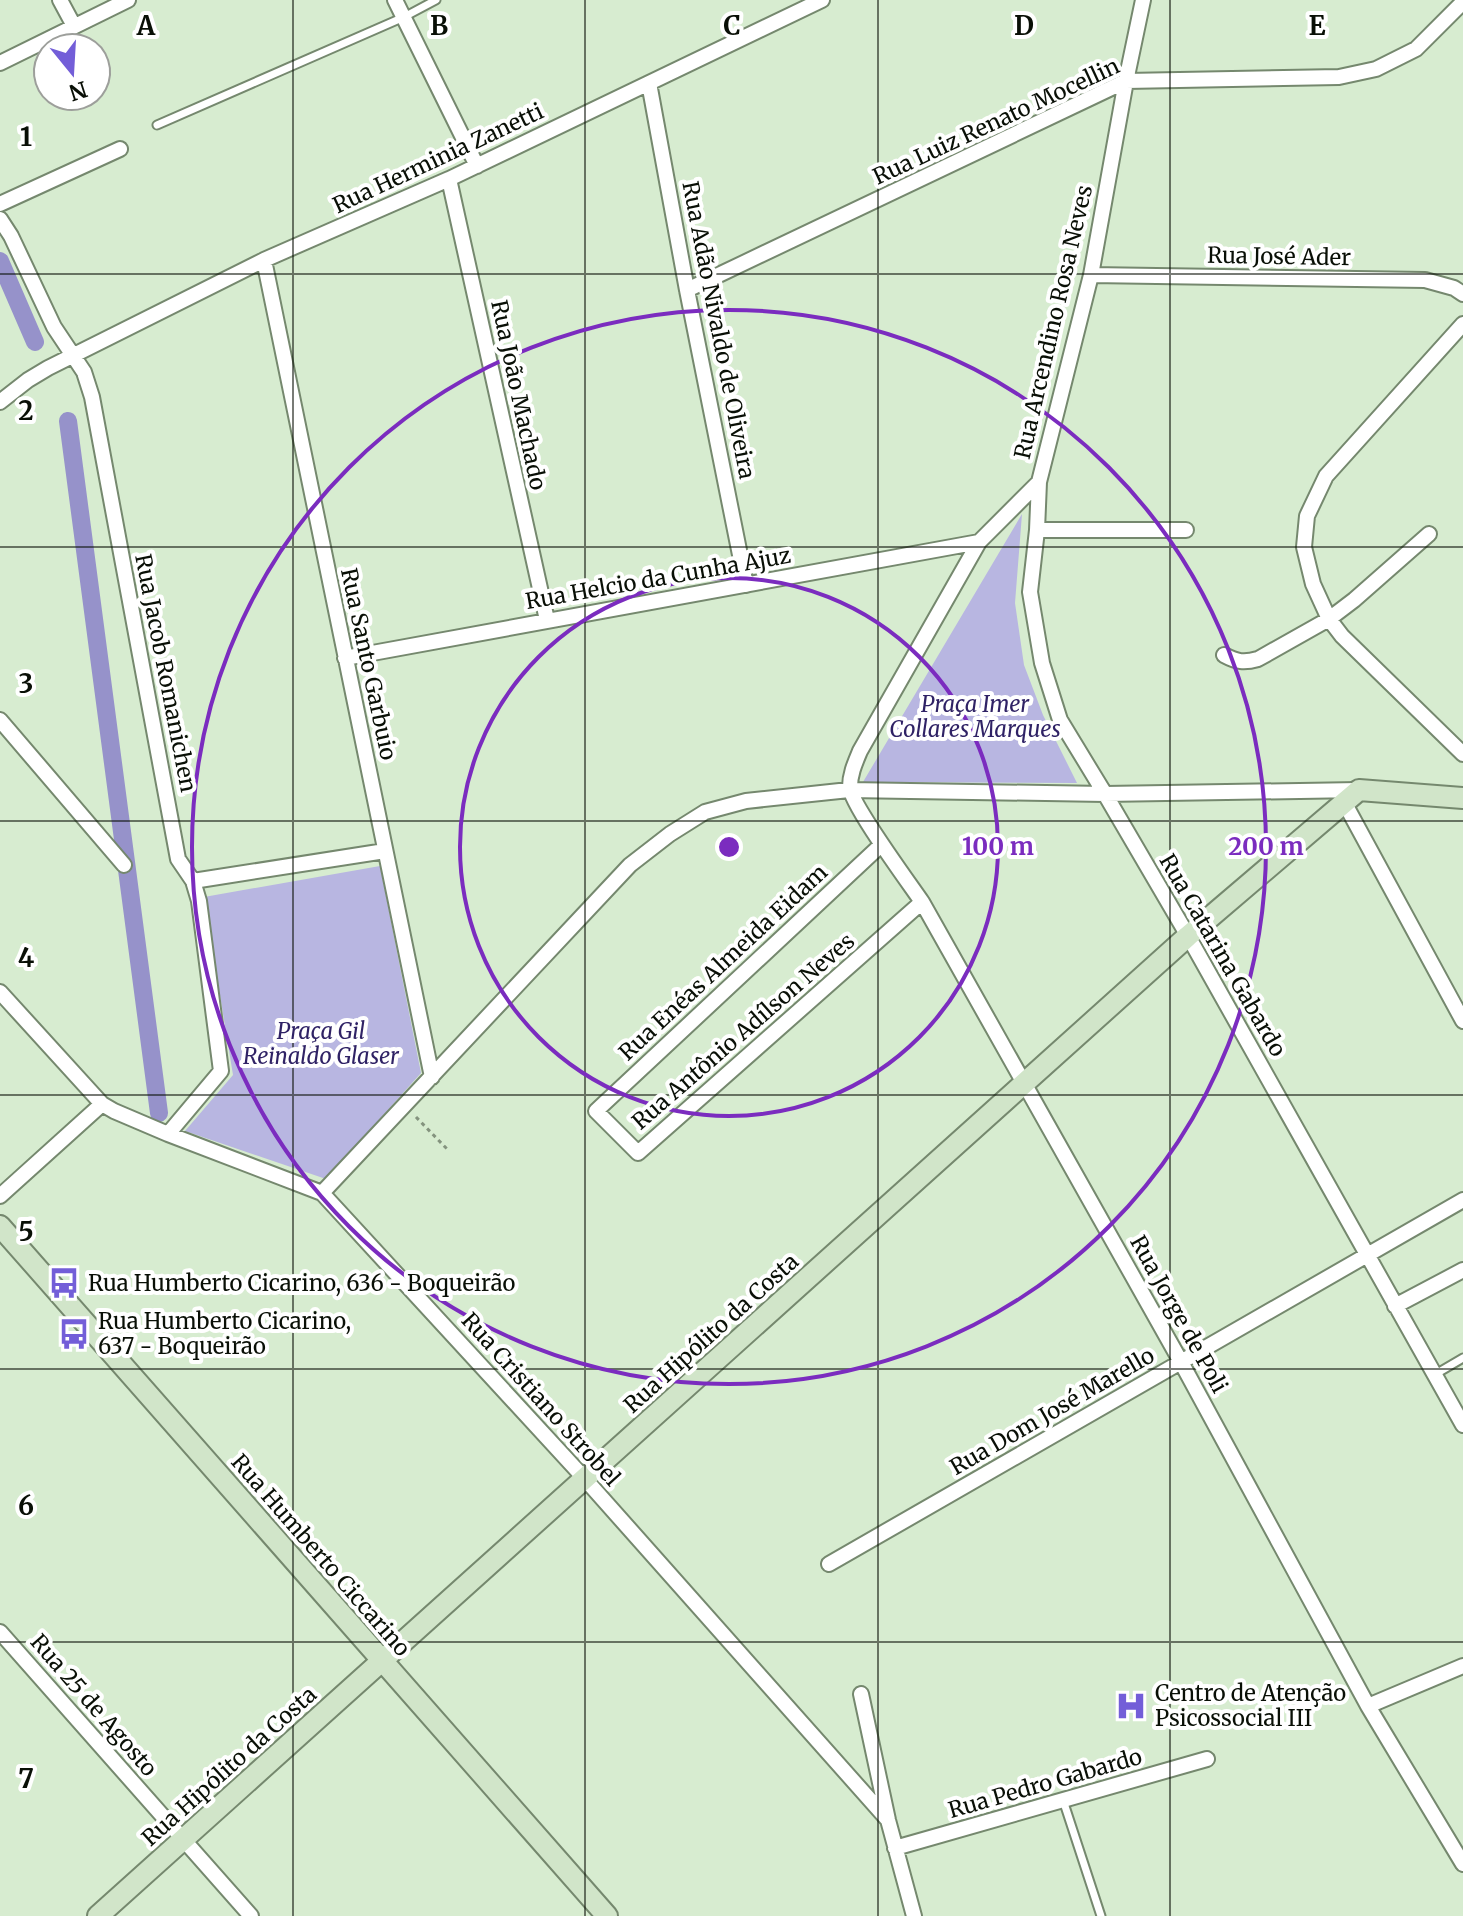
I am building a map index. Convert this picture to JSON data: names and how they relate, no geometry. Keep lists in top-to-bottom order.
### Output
{
  "streets": {
    "street": [
      "Rua Luiz Renato Mocellin",
      "Rua Herminia Zanetti",
      "Rua José Ader",
      "Rua Arcendino Rosa Neves",
      "Rua Adão Nivaldo de Oliveira",
      "Rua João Machado",
      "Rua Helcio da Cunha Ajuz",
      "Rua Santo Garbuio",
      "Rua Jacob Romanichen",
      "Rua Catarina Gabardo",
      "Rua Enéas Almeida Eidam",
      "Rua Antônio Adílson Neves",
      "Rua Jorge de Poli",
      "Rua Hipólito da Costa",
      "Rua Cristiano Strobel",
      "Rua Dom José Marello",
      "Rua Humberto Ciccarino",
      "Rua 25 de Agosto",
      "Rua Pedro Gabardo"
    ]
  },
  "crossings": [
    ["Rua Luiz Renato Mocellin", "Rua Arcendino Rosa Neves"],
    ["Rua Luiz Renato Mocellin", "Rua Adão Nivaldo de Oliveira"],
    ["Rua Herminia Zanetti", "Rua Adão Nivaldo de Oliveira"],
    ["Rua Herminia Zanetti", "Rua João Machado"],
    ["Rua Herminia Zanetti", "Rua Santo Garbuio"],
    ["Rua Herminia Zanetti", "Rua Jacob Romanichen"],
    ["Rua José Ader", "Rua Arcendino Rosa Neves"],
    ["Rua Arcendino Rosa Neves", "Rua Helcio da Cunha Ajuz"],
    ["Rua Arcendino Rosa Neves", "Rua Catarina Gabardo"],
    ["Rua Arcendino Rosa Neves", "Rua Jorge de Poli"],
    ["Rua Adão Nivaldo de Oliveira", "Rua Helcio da Cunha Ajuz"],
    ["Rua João Machado", "Rua Helcio da Cunha Ajuz"],
    ["Rua Helcio da Cunha Ajuz", "Rua Santo Garbuio"],
    ["Rua Jacob Romanichen", "Rua Cristiano Strobel"],
    ["Rua Catarina Gabardo", "Rua Hipólito da Costa"],
    ["Rua Catarina Gabardo", "Rua Dom José Marello"],
    ["Rua Enéas Almeida Eidam", "Rua Antônio Adílson Neves"],
    ["Rua Enéas Almeida Eidam", "Rua Jorge de Poli"],
    ["Rua Antônio Adílson Neves", "Rua Jorge de Poli"],
    ["Rua Jorge de Poli", "Rua Hipólito da Costa"],
    ["Rua Jorge de Poli", "Rua Dom José Marello"],
    ["Rua Hipólito da Costa", "Rua Cristiano Strobel"],
    ["Rua Hipólito da Costa", "Rua Humberto Ciccarino"],
    ["Rua Hipólito da Costa", "Rua 25 de Agosto"]
  ],
  "parks": ["Praça Imer Collares Marques", "Praça Gil Reinaldo Glaser"],
  "places": {
    "bus stop": ["Rua Humberto Cicarino, 636 - Boqueirão", "Rua Humberto Cicarino, 637 - Boqueirão"],
    "hospital": ["Centro de Atenção Psicossocial III"]
  },
  "north": "bottom",
  "grid": {
    "columns": [
      "A",
      "B",
      "C",
      "D",
      "E"
    ],
    "rows": [
      "1",
      "2",
      "3",
      "4",
      "5",
      "6",
      "7"
    ]
  },
  "rings": ["100 m", "200 m"]
}
